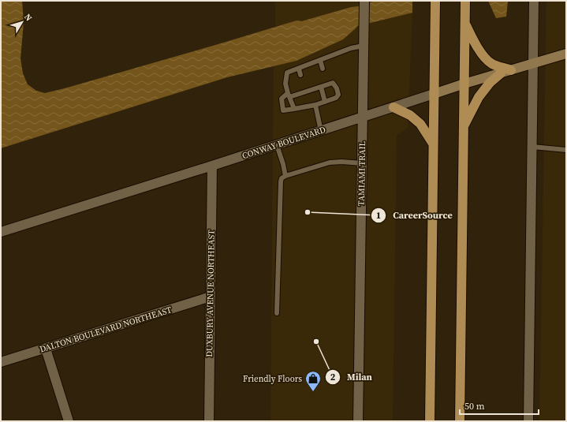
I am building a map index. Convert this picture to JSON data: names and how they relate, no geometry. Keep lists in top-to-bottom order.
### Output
{
  "streets": {
    "street": [
      "CONWAY BOULEVARD",
      "TAMIAMI TRAIL",
      "DUXBURY AVENUE NORTHEAST",
      "DALTON BOULEVARD NORTHEAST"
    ]
  },
  "crossings": [
    ["CONWAY BOULEVARD", "TAMIAMI TRAIL"],
    ["CONWAY BOULEVARD", "DUXBURY AVENUE NORTHEAST"],
    ["DUXBURY AVENUE NORTHEAST", "DALTON BOULEVARD NORTHEAST"]
  ],
  "places": {
    "other": ["CareerSource", "Milan"],
    "shop": ["Friendly Floors"]
  },
  "scale_bar": "50 m",
  "north": "top right"
}
